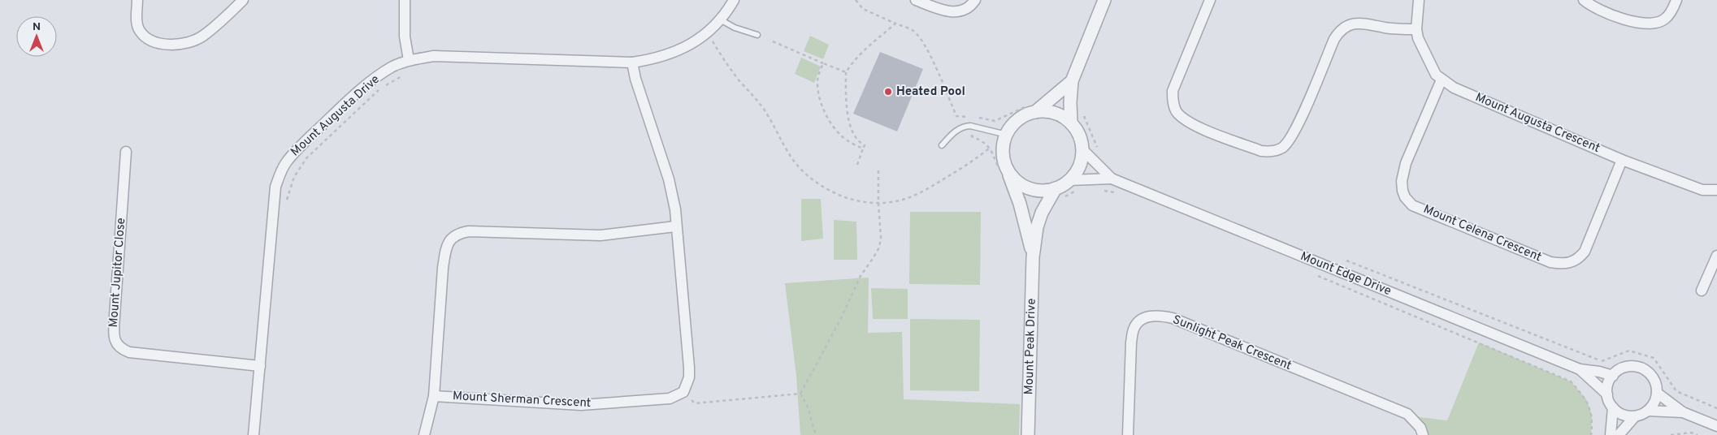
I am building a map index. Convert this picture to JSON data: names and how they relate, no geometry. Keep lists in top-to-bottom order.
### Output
{
  "streets": {
    "street": [
      "Mount Augusta Drive",
      "Mount Augusta Crescent",
      "Mount Celena Crescent",
      "Mount Jupitor Close",
      "Mount Edge Drive",
      "Sunlight Peak Crescent",
      "Mount Peak Drive",
      "Mount Sherman Crescent"
    ]
  },
  "crossings": [
    ["Mount Augusta Drive", "Mount Jupitor Close"],
    ["Mount Augusta Crescent", "Mount Celena Crescent"]
  ],
  "places": ["Heated Pool"],
  "north": "top"
}
